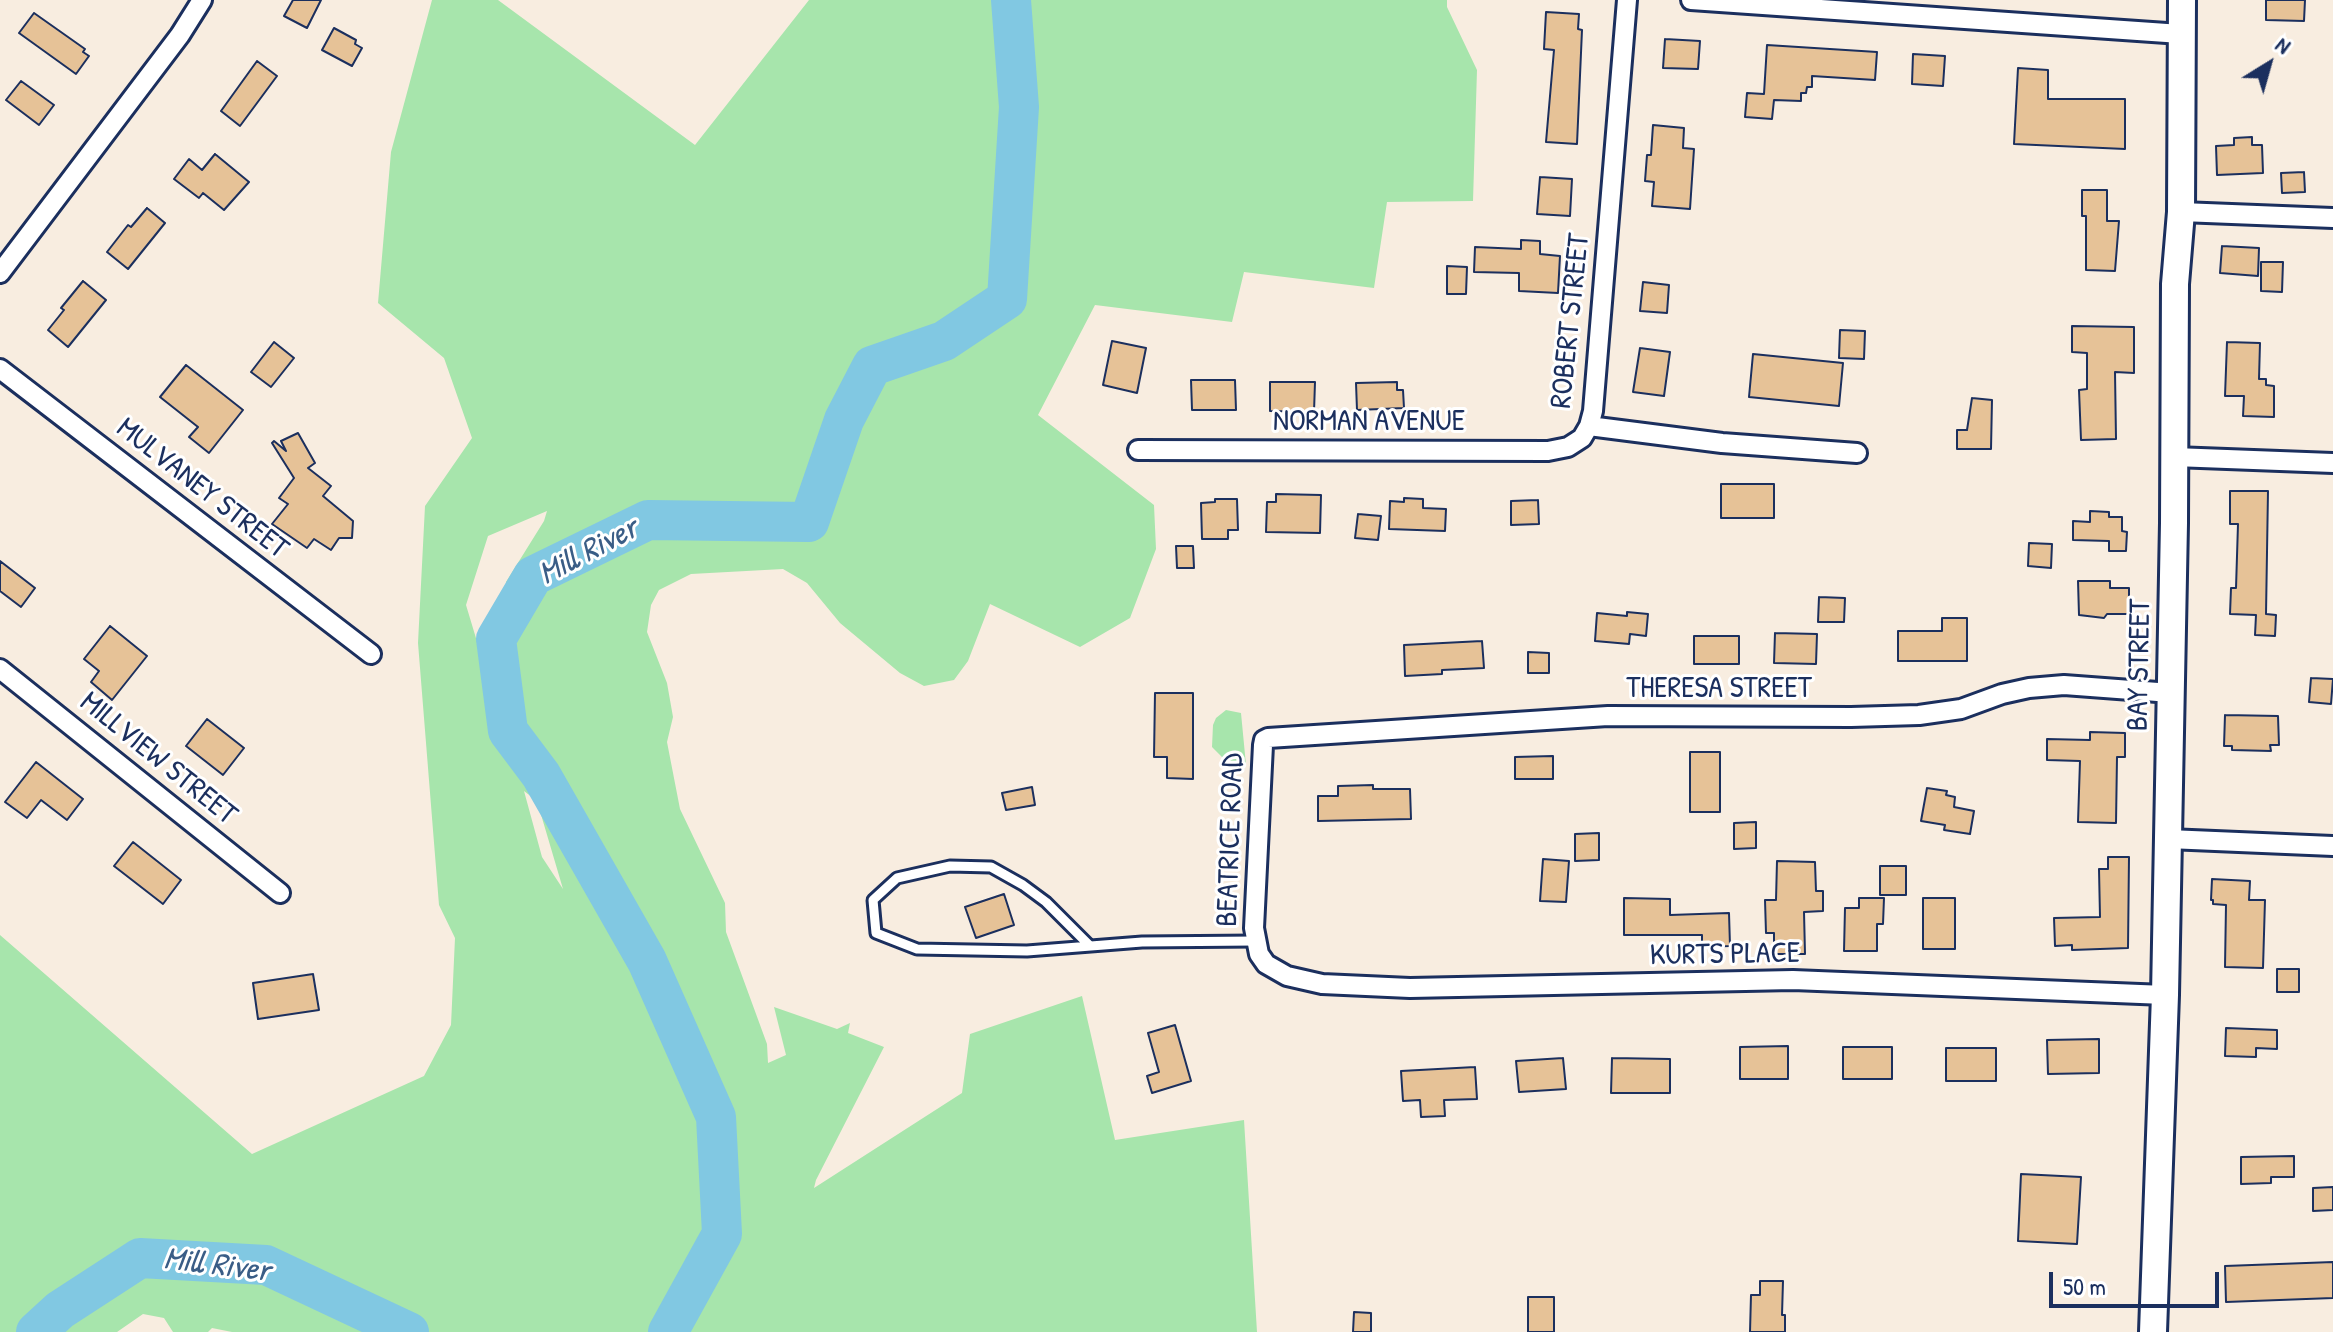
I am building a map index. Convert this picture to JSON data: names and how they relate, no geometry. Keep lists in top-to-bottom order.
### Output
{
  "streets": {
    "main road": ["BAY STREET"],
    "street": [
      "ROBERT STREET",
      "NORMAN AVENUE",
      "MULVANEY STREET",
      "THERESA STREET",
      "MILLVIEW STREET",
      "BEATRICE ROAD",
      "KURTS PLACE"
    ]
  },
  "crossings": [
    ["ROBERT STREET", "NORMAN AVENUE"],
    ["BAY STREET", "THERESA STREET"],
    ["BAY STREET", "KURTS PLACE"],
    ["THERESA STREET", "BEATRICE ROAD"],
    ["BEATRICE ROAD", "KURTS PLACE"]
  ],
  "water": ["Mill River"],
  "scale_bar": "50 m",
  "north": "top right"
}
